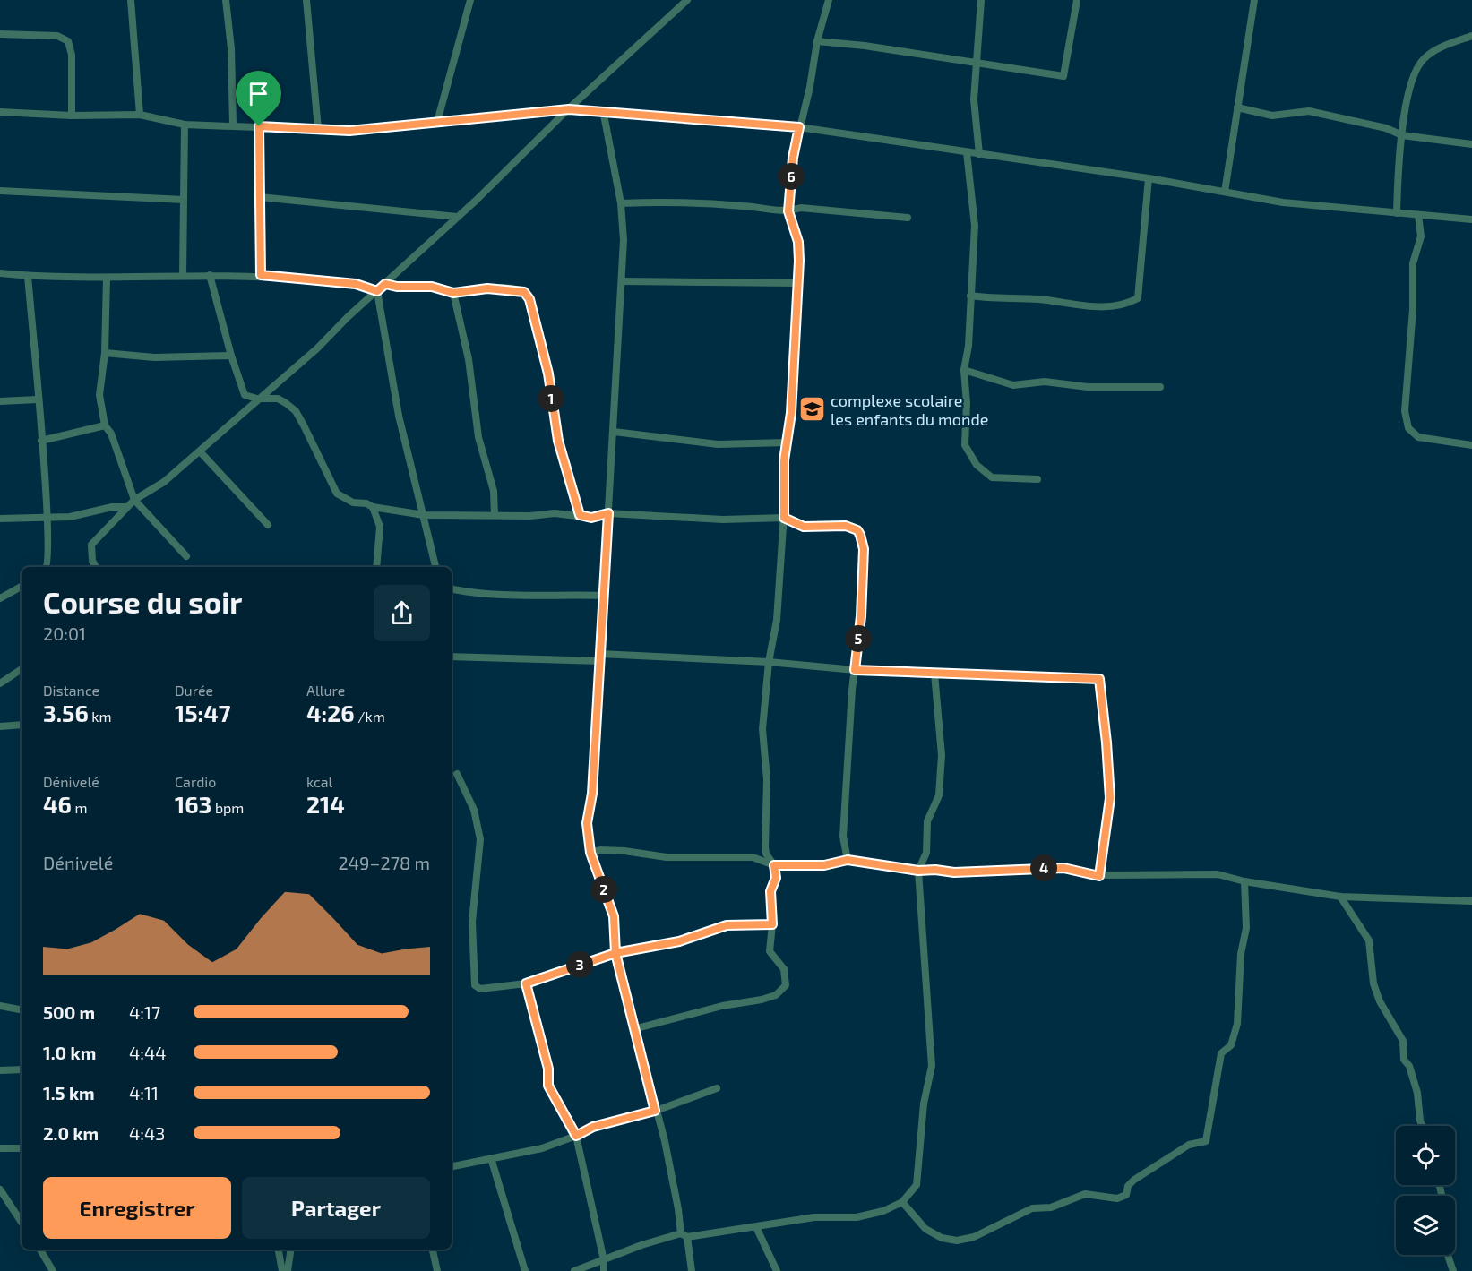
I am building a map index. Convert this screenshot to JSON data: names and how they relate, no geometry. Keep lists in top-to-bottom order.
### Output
{
  "places": {
    "school or university": ["complexe scolaire les enfants du monde"]
  },
  "page": {
    "pins": [
      "6",
      "1",
      "5",
      "4",
      "2",
      "3"
    ],
    "heading": ["Course du soir", "20:01"],
    "stats": [
      ["Distance", "3.56 km"],
      ["Durée", "15:47"],
      ["Allure", "4:26 /km"],
      ["Dénivelé", "46 m"],
      ["Cardio", "163 bpm"],
      ["kcal", "214"]
    ],
    "chart": ["Dénivelé", "249–278 m"],
    "list": [
      {
        "name": "500 m",
        "note": "4:17"
      },
      {
        "name": "1.0 km",
        "note": "4:44"
      },
      {
        "name": "1.5 km",
        "note": "4:11"
      },
      {
        "name": "2.0 km",
        "note": "4:43"
      }
    ],
    "buttons": ["Enregistrer", "Partager"]
  }
}
